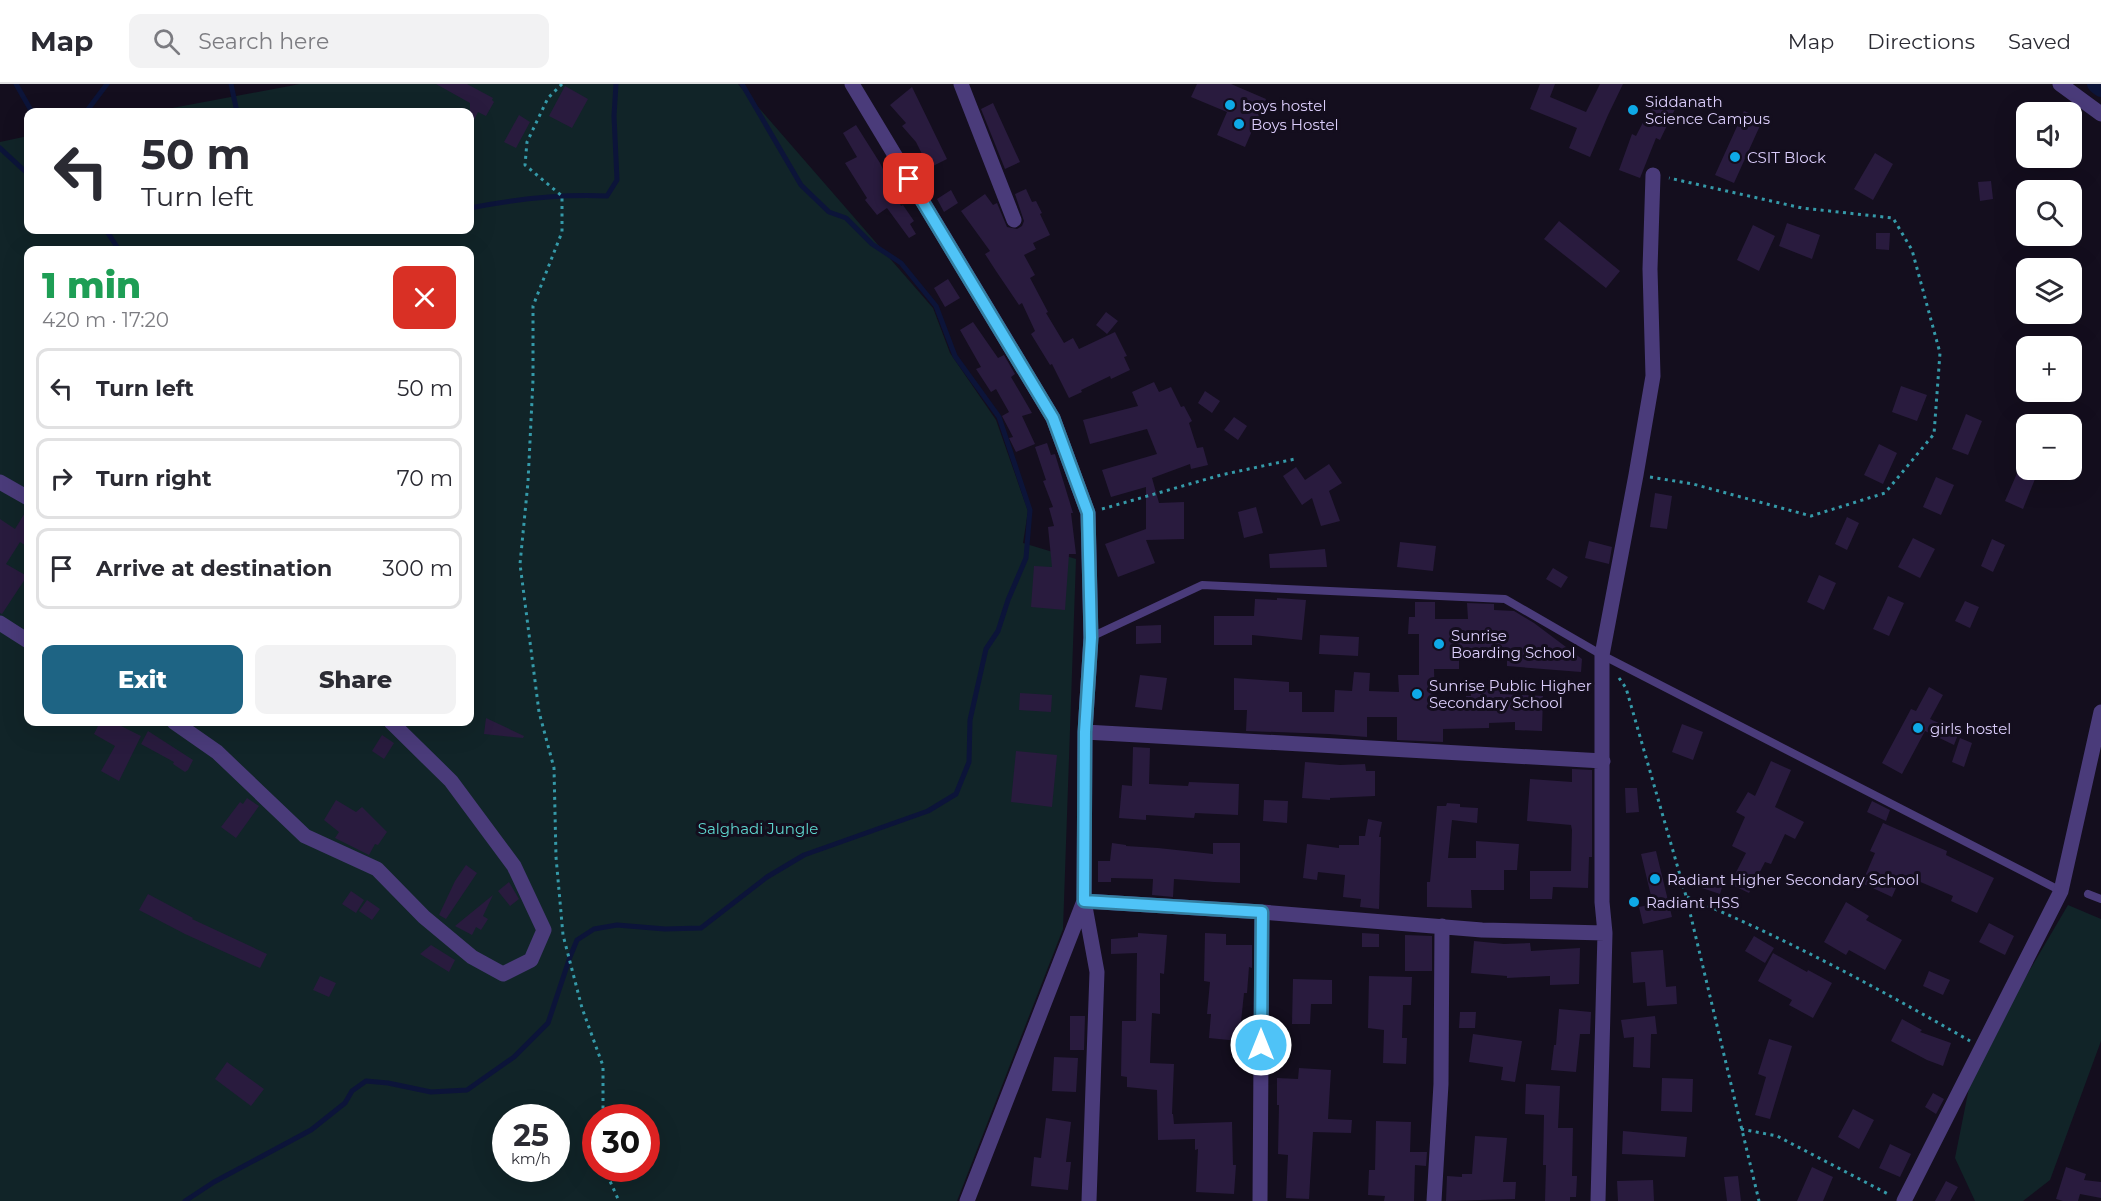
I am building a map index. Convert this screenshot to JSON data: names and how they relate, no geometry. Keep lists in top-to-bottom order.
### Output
{
  "parks": ["Salghadi Jungle"],
  "places": [
    "boys hostel",
    "Siddanath Science Campus",
    "Boys Hostel",
    "CSIT Block",
    "Sunrise Boarding School",
    "Sunrise Public Higher Secondary School",
    "girls hostel",
    "Radiant Higher Secondary School",
    "Radiant HSS"
  ],
  "page": {
    "header": "Map",
    "search": "Search here",
    "nav": ["Map", "Directions", "Saved"],
    "map_buttons": ["+", "−"],
    "turn": ["50 m", "Turn left"],
    "heading": ["1 min", "420 m · 17:20"],
    "list": [
      {
        "name": "Turn left",
        "value": "50 m"
      },
      {
        "name": "Turn right",
        "value": "70 m"
      },
      {
        "name": "Arrive at destination",
        "value": "300 m"
      }
    ],
    "buttons": ["Exit", "Share"],
    "speed": "25 km/h",
    "limit": "30"
  }
}
